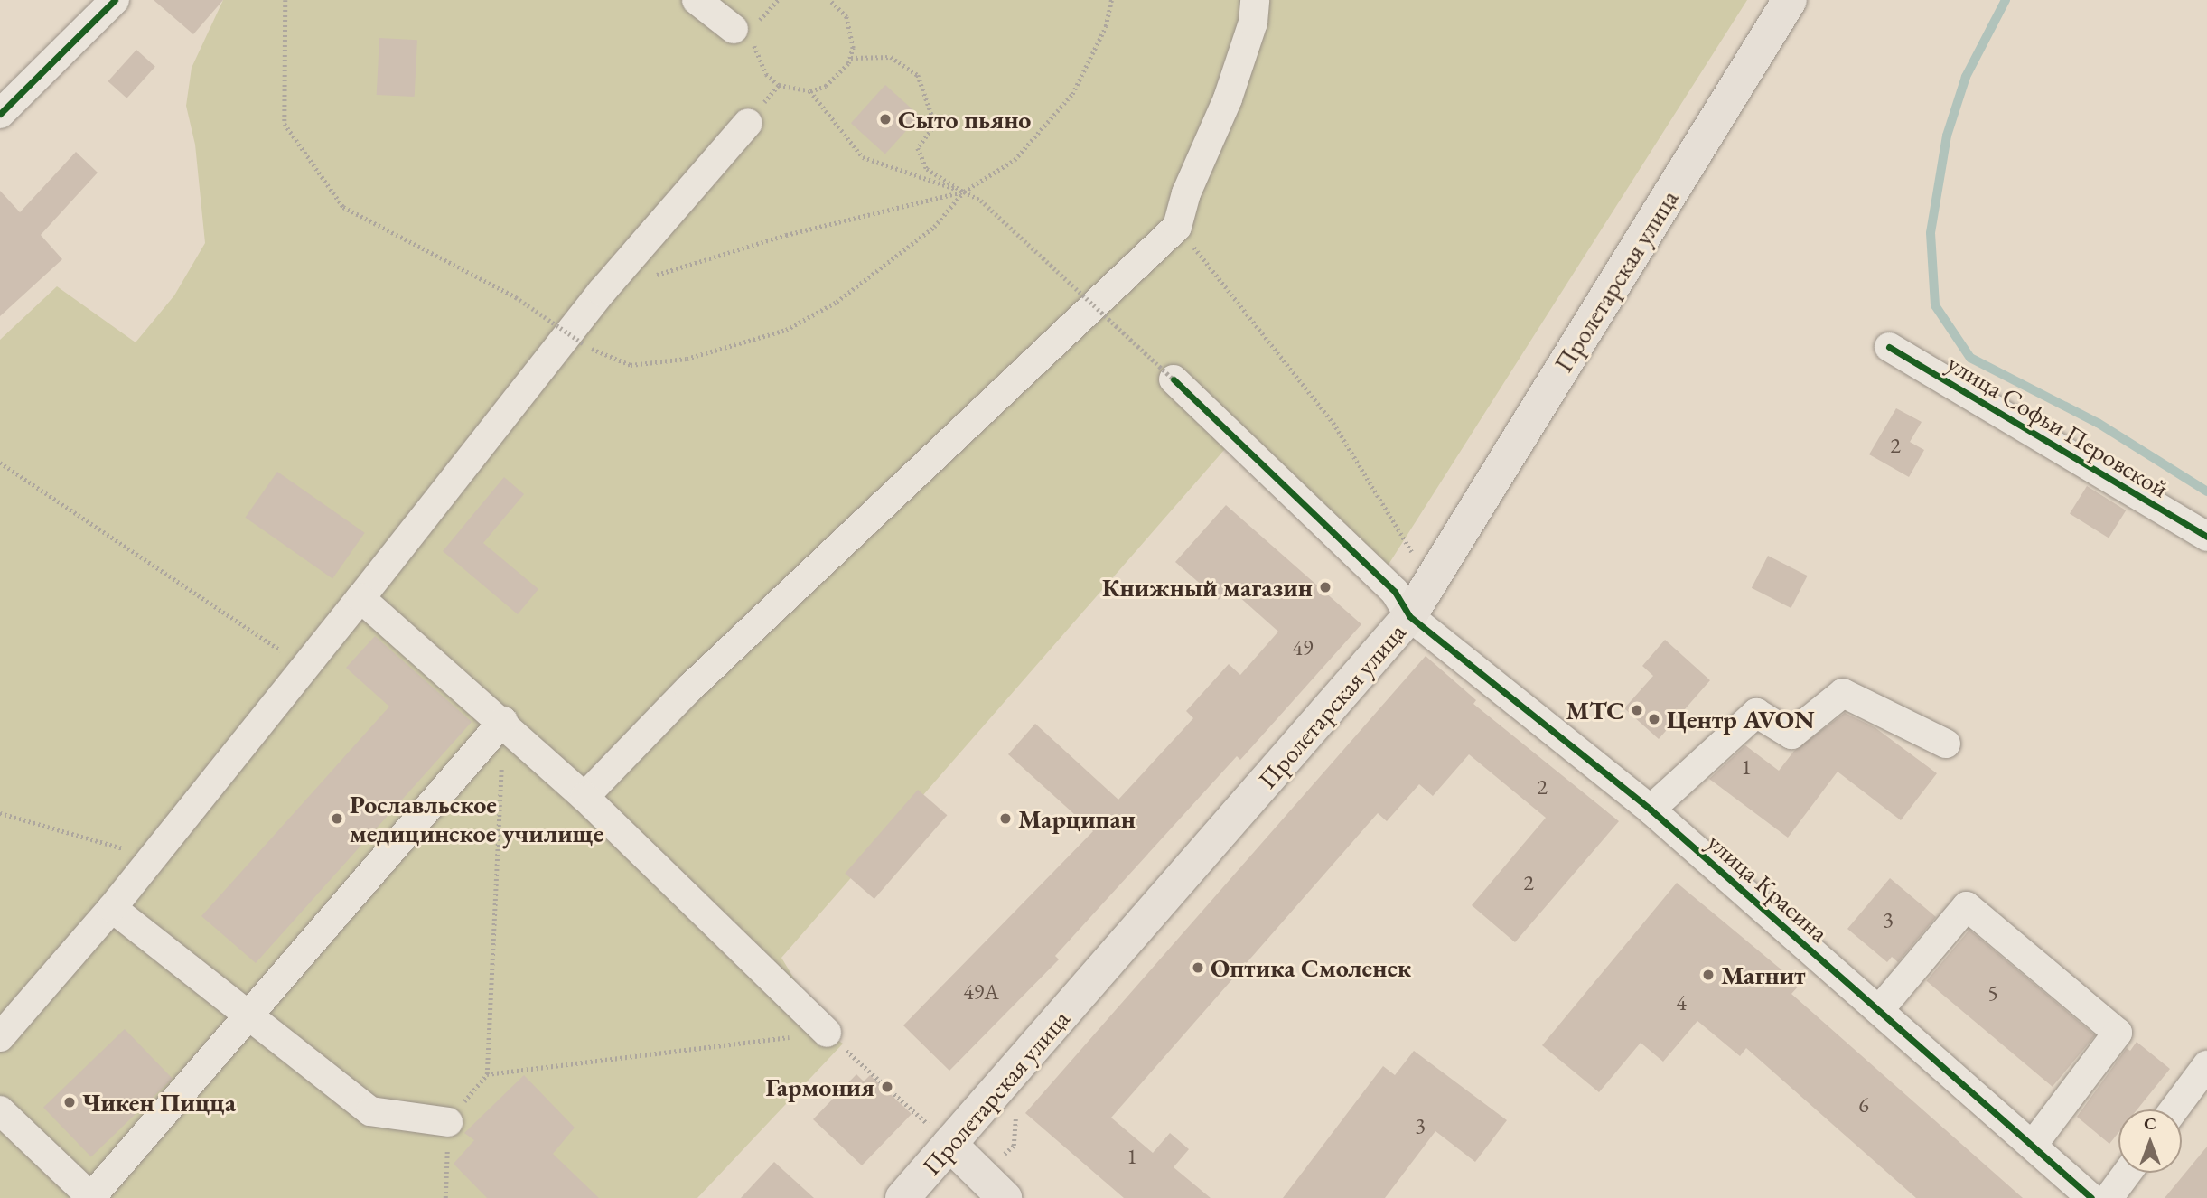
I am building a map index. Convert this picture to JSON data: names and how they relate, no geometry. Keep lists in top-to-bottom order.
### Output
{
  "streets": {
    "main road": ["Пролетарская улица"],
    "street": ["улица Софьи Перовской", "улица Красина"]
  },
  "crossings": [
    ["Пролетарская улица", "улица Красина"]
  ],
  "places": [
    "Сыто пьяно",
    "Книжный магазин",
    "МТС",
    "Центр AVON",
    "Рославльское медицинское училище",
    "Марципан",
    "Оптика Смоленск",
    "Магнит",
    "Гармония",
    "Чикен Пицца"
  ],
  "house_numbers": [
    "2",
    "49",
    "1",
    "2",
    "2",
    "3",
    "49А",
    "5",
    "4",
    "6",
    "3",
    "1"
  ],
  "north": "top"
}
